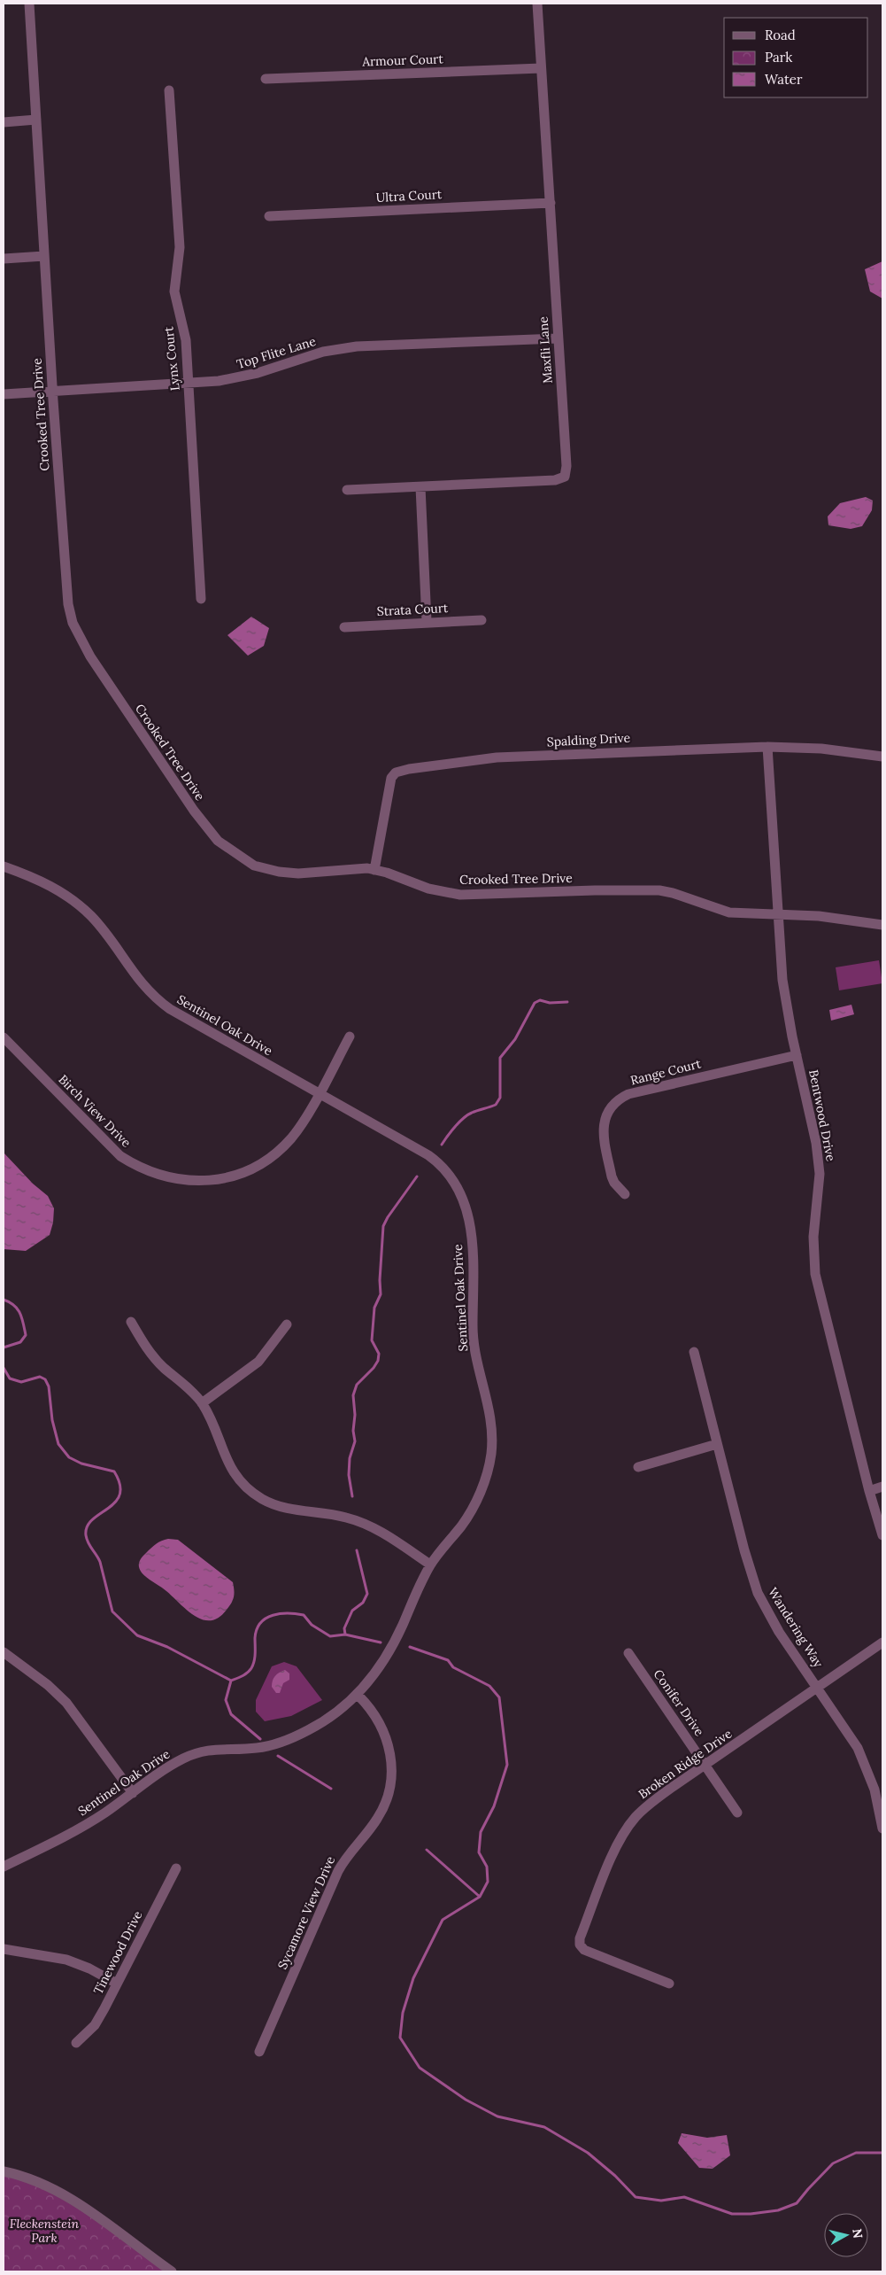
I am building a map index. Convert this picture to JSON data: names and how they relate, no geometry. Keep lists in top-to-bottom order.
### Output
{
  "streets": {
    "street": [
      "Armour Court",
      "Ultra Court",
      "Maxfli Lane",
      "Top Flite Lane",
      "Lynx Court",
      "Crooked Tree Drive",
      "Strata Court",
      "Spalding Drive",
      "Sentinel Oak Drive",
      "Range Court",
      "Birch View Drive",
      "Bentwood Drive",
      "Wandering Way",
      "Conifer Drive",
      "Broken Ridge Drive",
      "Sycamore View Drive",
      "Tinewood Drive"
    ]
  },
  "crossings": [
    ["Armour Court", "Maxfli Lane"],
    ["Ultra Court", "Maxfli Lane"],
    ["Maxfli Lane", "Top Flite Lane"],
    ["Top Flite Lane", "Lynx Court"],
    ["Top Flite Lane", "Crooked Tree Drive"],
    ["Crooked Tree Drive", "Spalding Drive"],
    ["Crooked Tree Drive", "Bentwood Drive"],
    ["Spalding Drive", "Bentwood Drive"],
    ["Sentinel Oak Drive", "Birch View Drive"],
    ["Sentinel Oak Drive", "Sycamore View Drive"],
    ["Range Court", "Bentwood Drive"],
    ["Wandering Way", "Broken Ridge Drive"],
    ["Conifer Drive", "Broken Ridge Drive"]
  ],
  "parks": ["Fleckenstein Park"],
  "legend": ["Road", "Park", "Water"],
  "north": "right"
}
